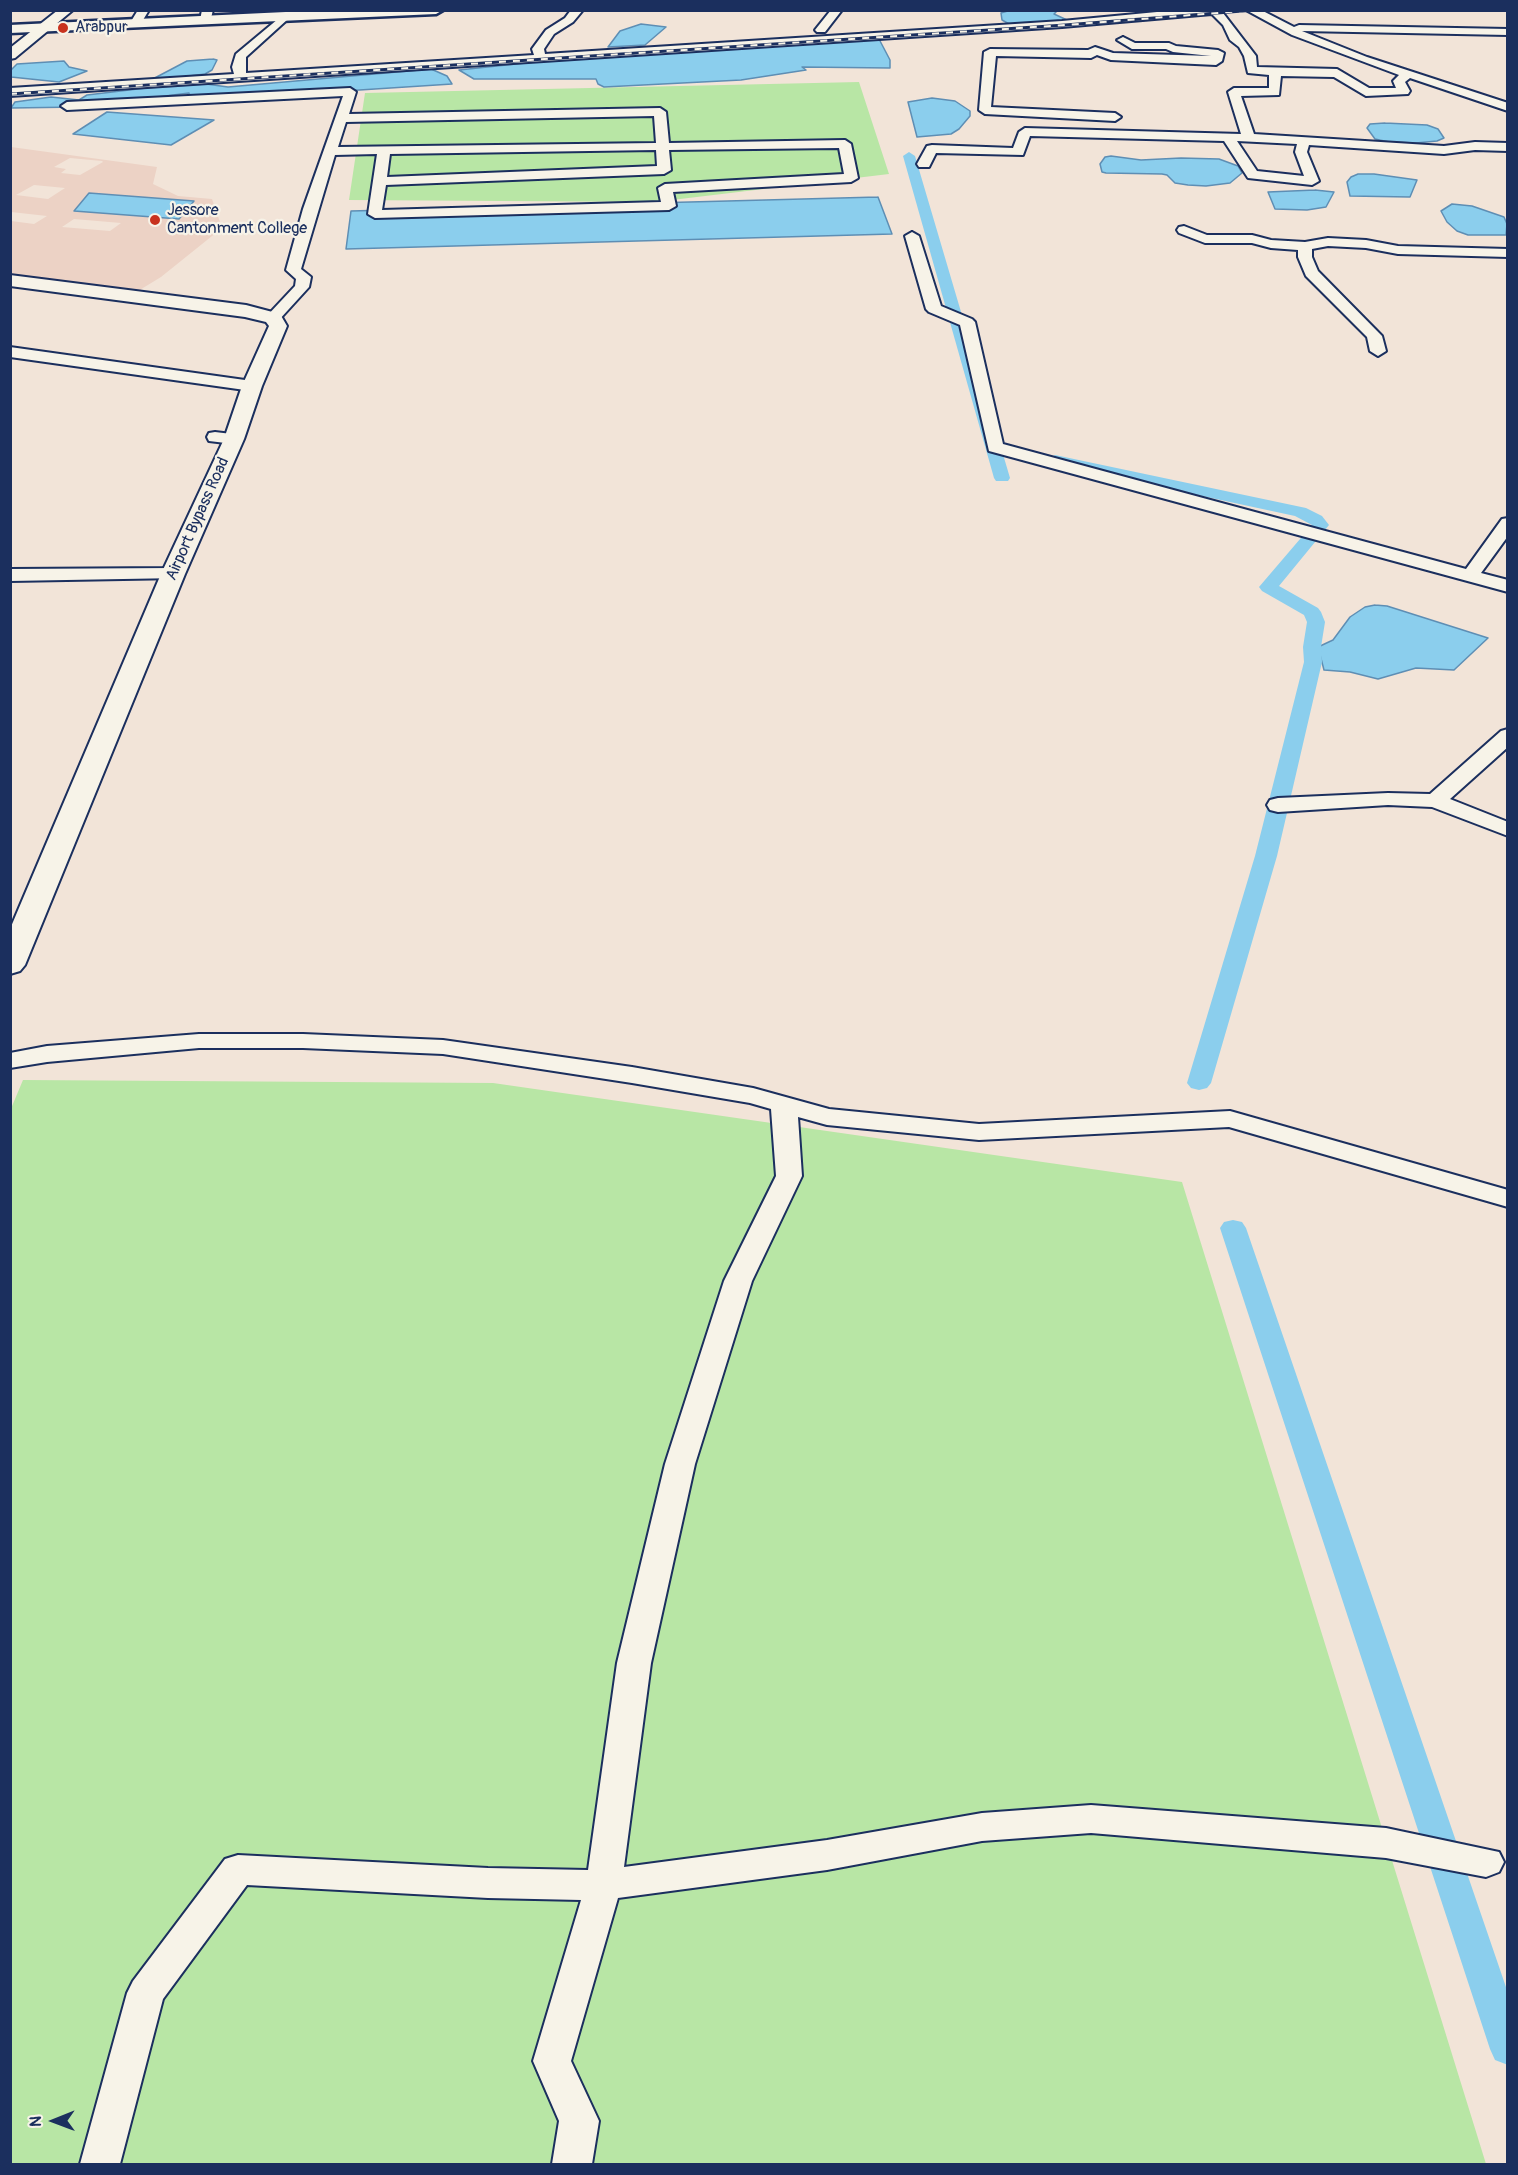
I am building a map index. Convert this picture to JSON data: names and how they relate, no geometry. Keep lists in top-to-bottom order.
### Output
{
  "streets": {
    "street": ["Airport Bypass Road"]
  },
  "places": ["Arabpur", "Jessore Cantonment College"],
  "north": "left"
}
